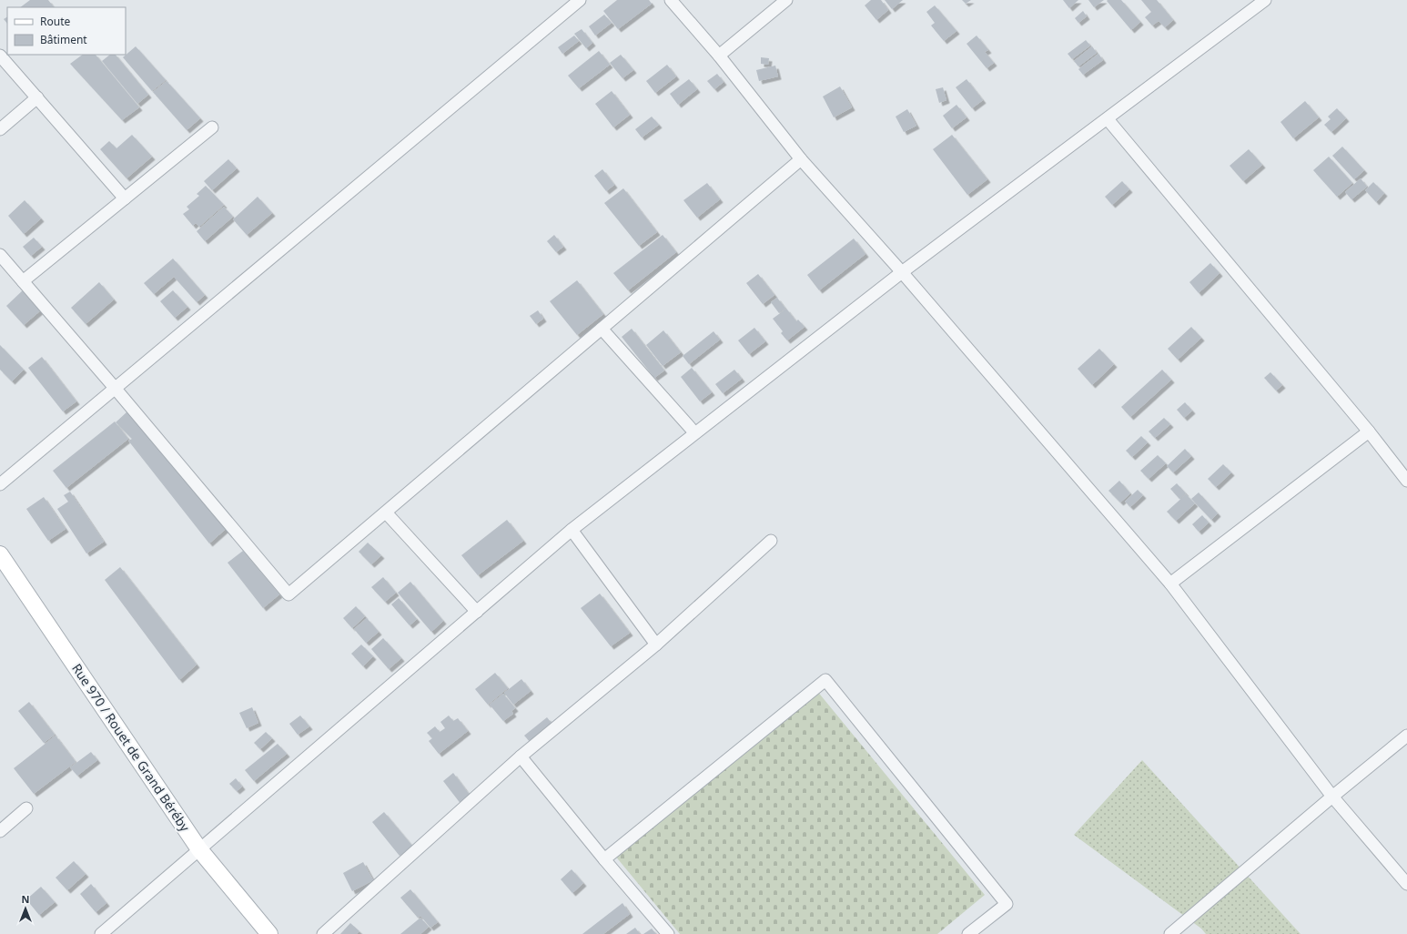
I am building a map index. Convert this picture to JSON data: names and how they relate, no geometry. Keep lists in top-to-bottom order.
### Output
{
  "streets": {
    "main road": ["Rue 970 / Rouet de Grand Béréby"]
  },
  "legend": ["Route", "Bâtiment"],
  "north": "top"
}
